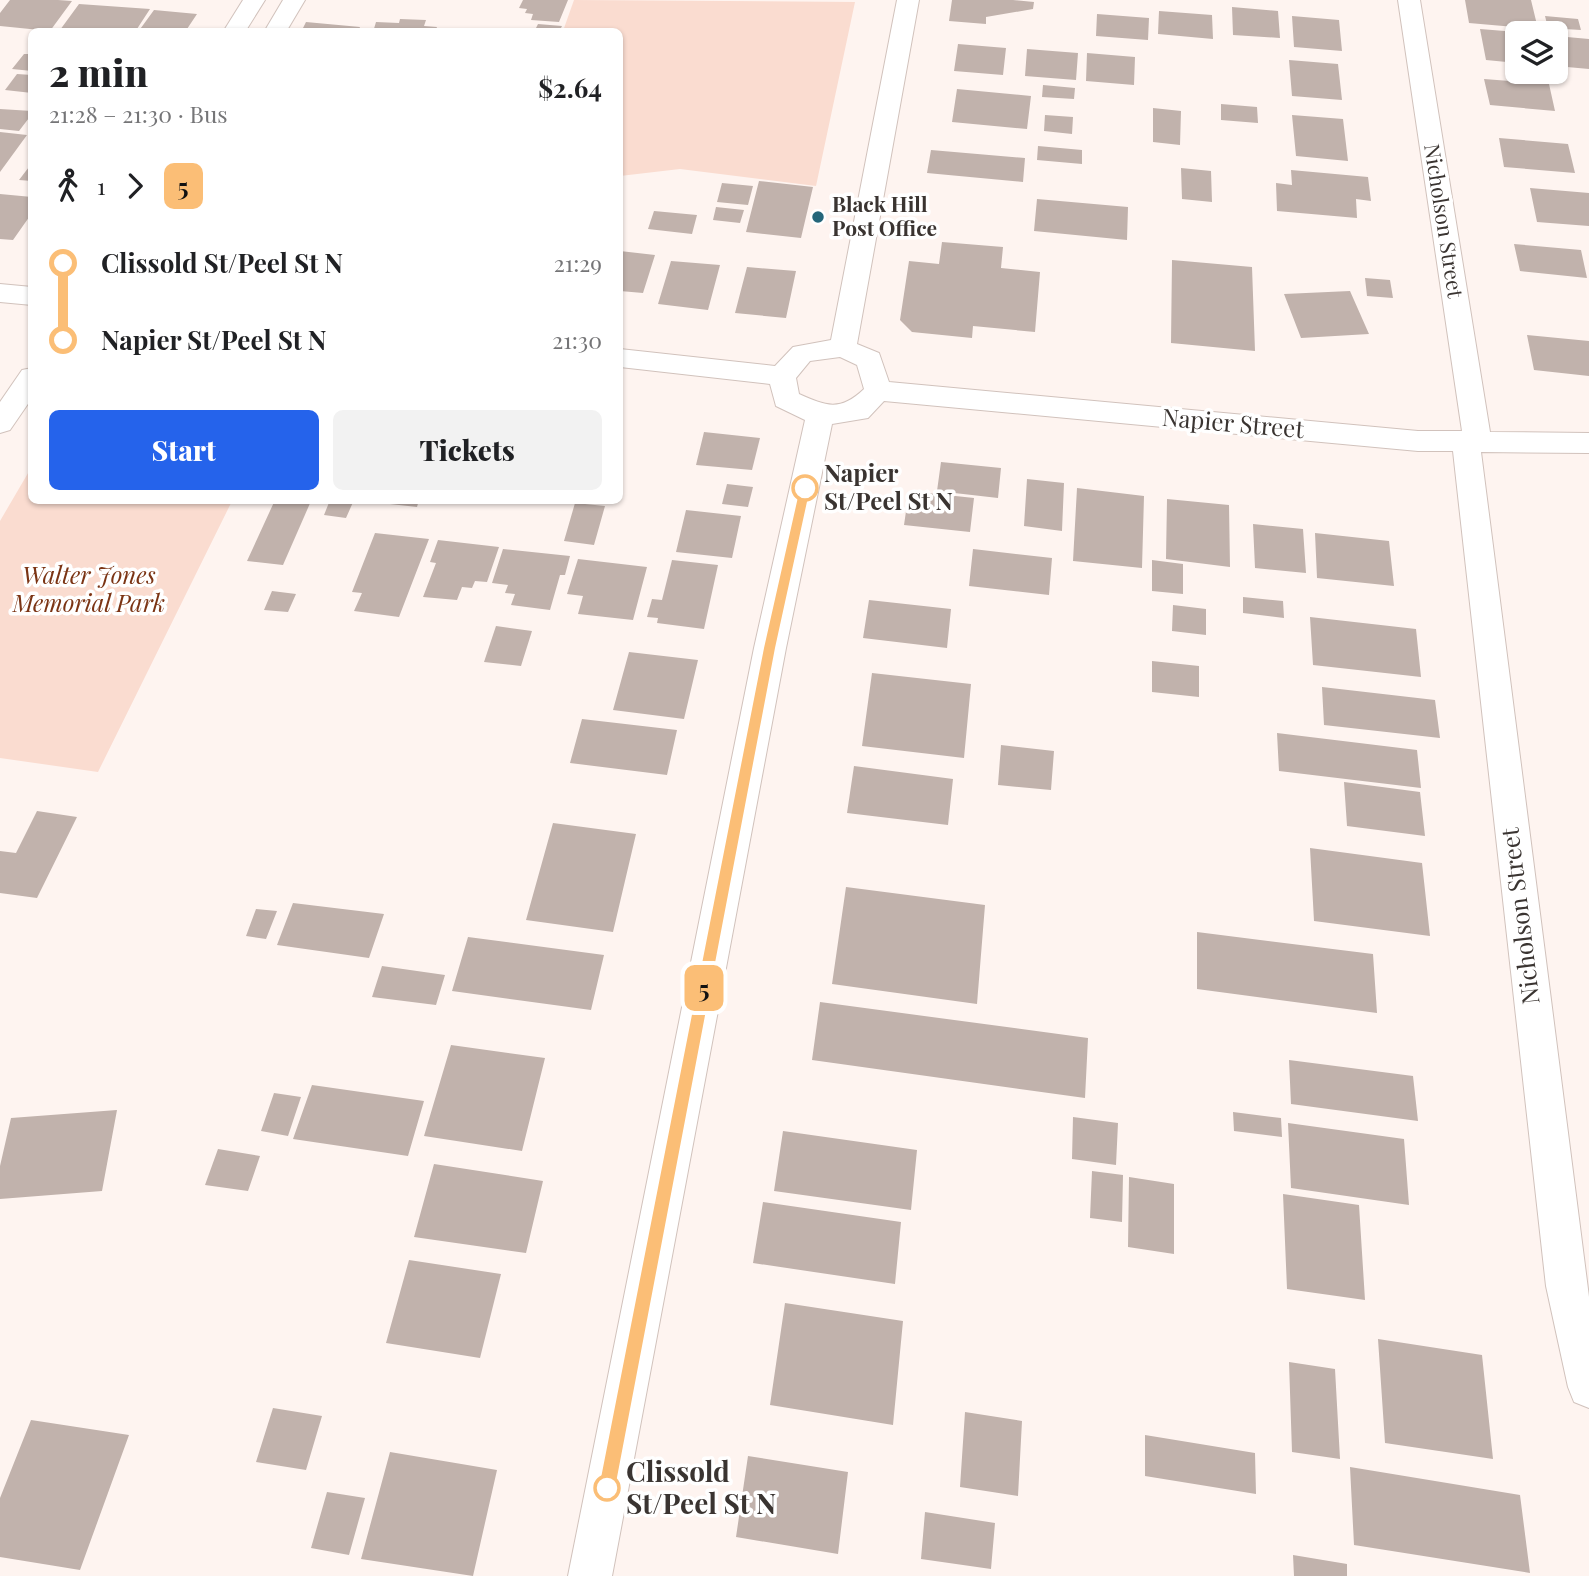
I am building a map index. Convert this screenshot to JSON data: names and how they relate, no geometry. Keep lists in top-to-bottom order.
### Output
{
  "streets": {
    "street": ["Nicholson Street", "Napier Street"]
  },
  "crossings": [
    ["Nicholson Street", "Napier Street"]
  ],
  "parks": ["Walter Jones Memorial Park"],
  "places": ["Black Hill Post Office", "Napier St/Peel St N", "Clissold St/Peel St N"],
  "lines": ["bus line 5"],
  "page": {
    "on_map": "5",
    "heading": ["2 min", "21:28 – 21:30 · Bus", "$2.64"],
    "legs": ["1", "5"],
    "list": [
      {
        "name": "Clissold St/Peel St N",
        "value": "21:29"
      },
      {
        "name": "Napier St/Peel St N",
        "value": "21:30"
      }
    ],
    "buttons": ["Start", "Tickets"]
  }
}
